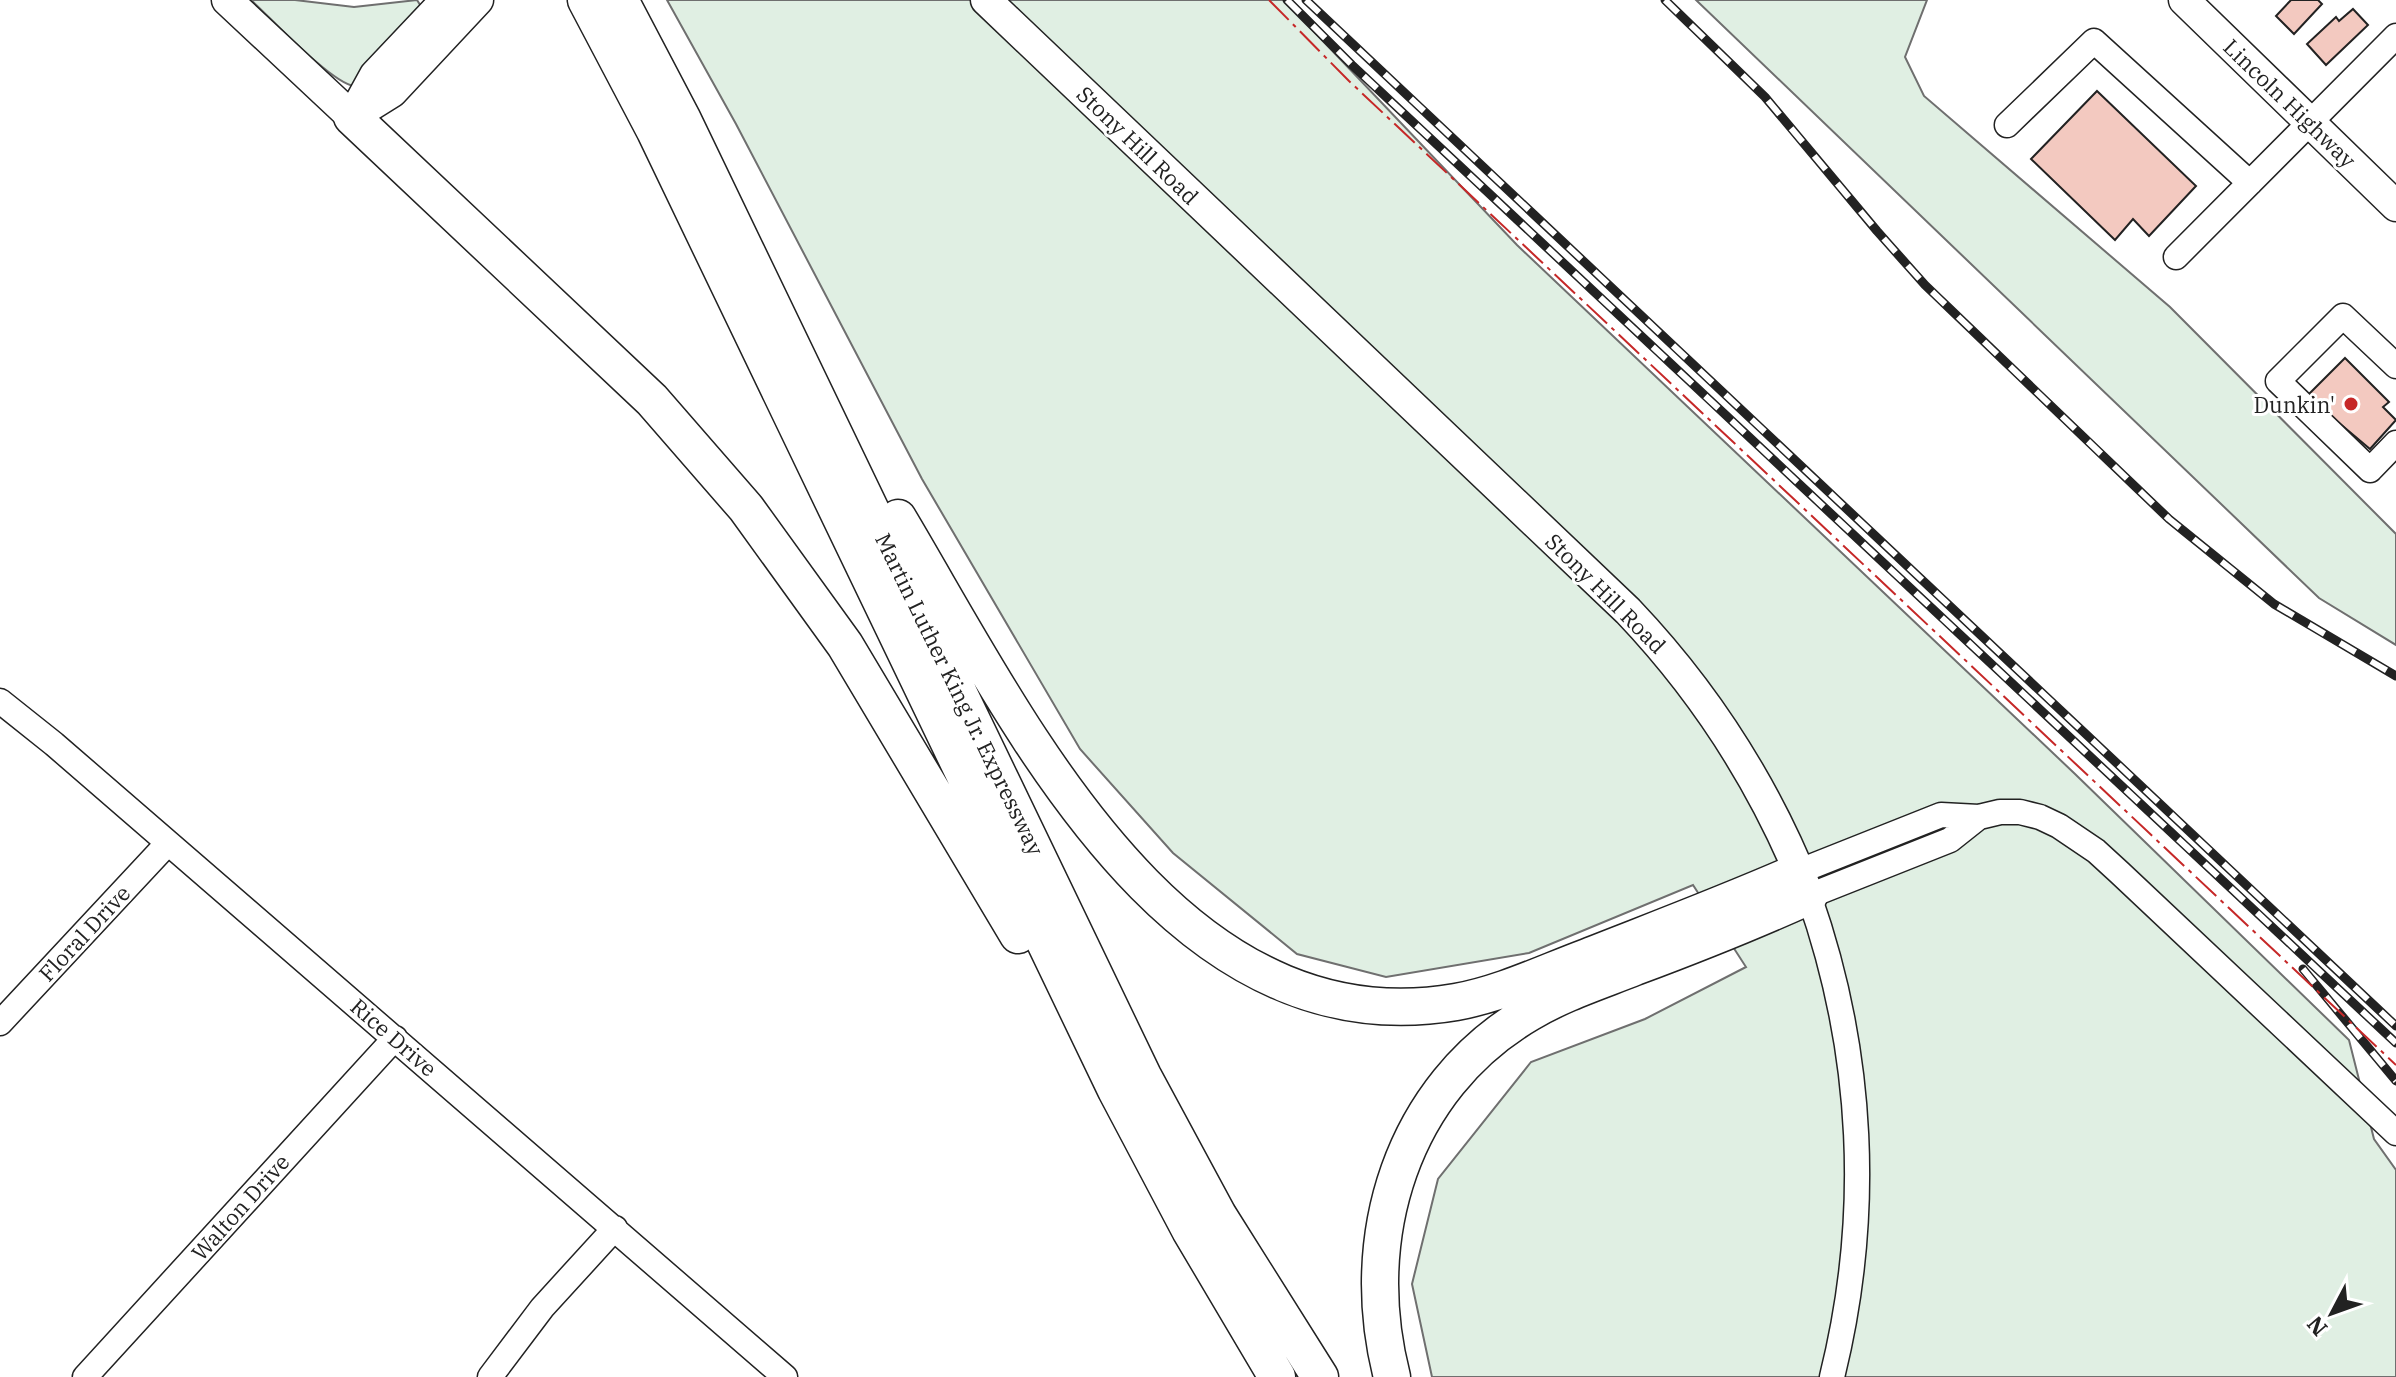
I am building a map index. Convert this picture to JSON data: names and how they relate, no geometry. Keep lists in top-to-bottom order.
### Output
{
  "streets": {
    "highway": ["Martin Luther King Jr. Expressway"],
    "main road": ["Lincoln Highway", "Stony Hill Road"],
    "street": ["Floral Drive", "Rice Drive", "Walton Drive"]
  },
  "crossings": [
    ["Floral Drive", "Rice Drive"],
    ["Rice Drive", "Walton Drive"]
  ],
  "places": ["Dunkin'"],
  "north": "bottom left"
}
